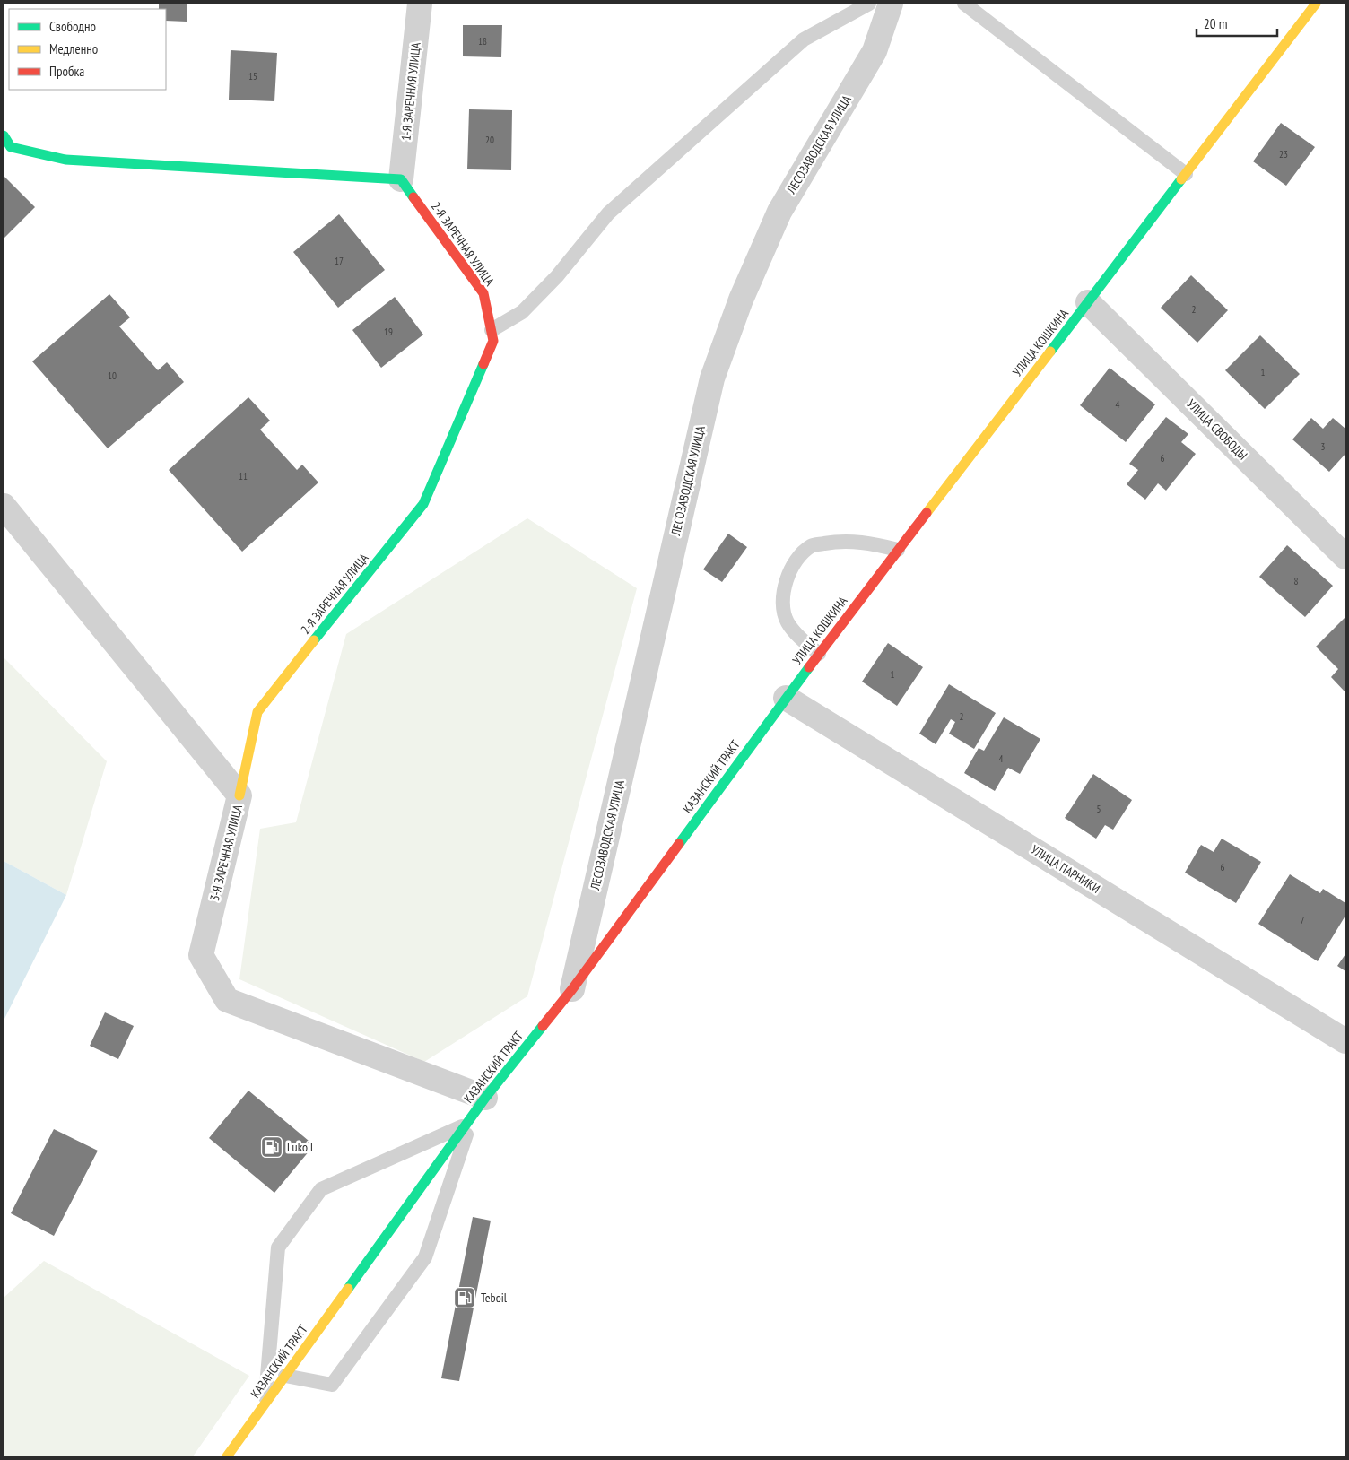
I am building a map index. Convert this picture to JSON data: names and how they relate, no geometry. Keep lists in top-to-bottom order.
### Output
{
  "streets": {
    "main road": ["2-Я ЗАРЕЧНАЯ УЛИЦА", "УЛИЦА КОШКИНА", "КАЗАНСКИЙ ТРАКТ"],
    "street": [
      "1-Я ЗАРЕЧНАЯ УЛИЦА",
      "ЛЕСОЗАВОДСКАЯ УЛИЦА",
      "УЛИЦА СВОБОДЫ",
      "3-Я ЗАРЕЧНАЯ УЛИЦА",
      "УЛИЦА ПАРНИКИ"
    ]
  },
  "crossings": [
    ["1-Я ЗАРЕЧНАЯ УЛИЦА", "2-Я ЗАРЕЧНАЯ УЛИЦА"],
    ["ЛЕСОЗАВОДСКАЯ УЛИЦА", "КАЗАНСКИЙ ТРАКТ"],
    ["2-Я ЗАРЕЧНАЯ УЛИЦА", "3-Я ЗАРЕЧНАЯ УЛИЦА"],
    ["УЛИЦА КОШКИНА", "УЛИЦА СВОБОДЫ"],
    ["УЛИЦА КОШКИНА", "КАЗАНСКИЙ ТРАКТ"],
    ["УЛИЦА КОШКИНА", "УЛИЦА ПАРНИКИ"],
    ["КАЗАНСКИЙ ТРАКТ", "3-Я ЗАРЕЧНАЯ УЛИЦА"],
    ["КАЗАНСКИЙ ТРАКТ", "УЛИЦА ПАРНИКИ"]
  ],
  "places": {
    "fuel station": ["Lukoil", "Teboil"]
  },
  "house_numbers": [
    "18",
    "15",
    "20",
    "23",
    "17",
    "2",
    "19",
    "1",
    "10",
    "4",
    "3",
    "6",
    "11",
    "8",
    "1",
    "2",
    "4",
    "5",
    "6",
    "7"
  ],
  "legend": ["Свободно", "Медленно", "Пробка"],
  "scale_bar": "20 m"
}
